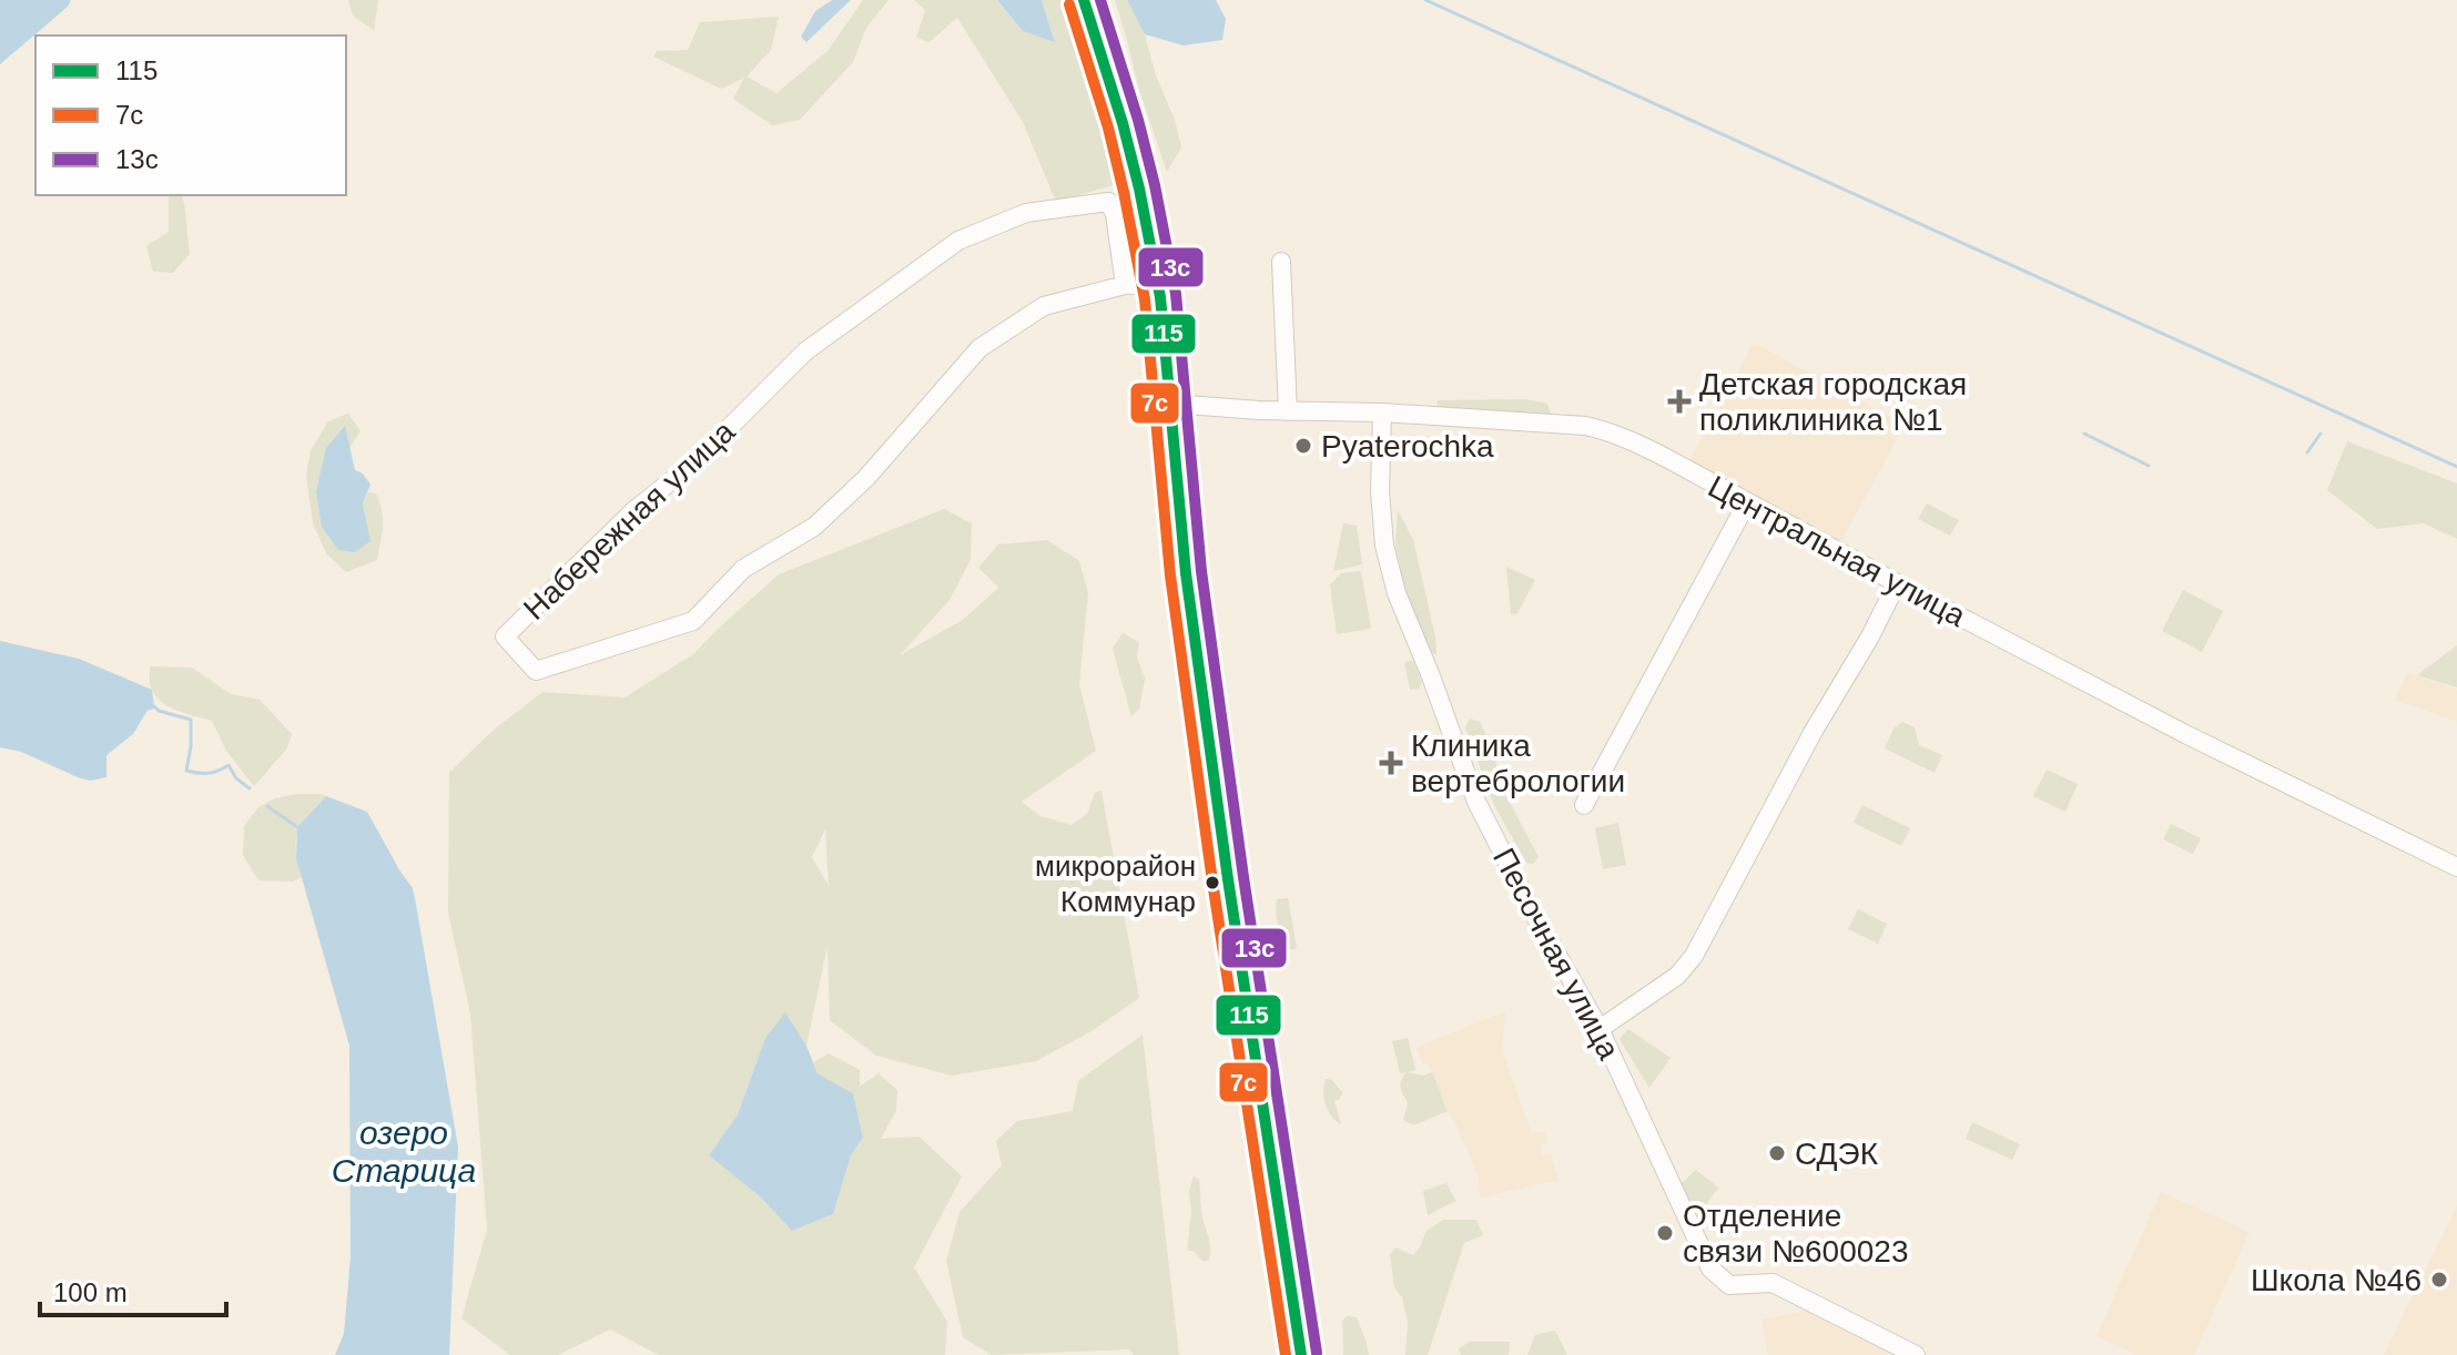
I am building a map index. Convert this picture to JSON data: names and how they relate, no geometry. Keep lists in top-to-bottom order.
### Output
{
  "streets": {
    "street": ["Набережная улица", "Центральная улица", "Песочная улица"]
  },
  "crossings": [
    ["Центральная улица", "Песочная улица"]
  ],
  "water": ["озеро Старица"],
  "places": {
    "health": ["Детская городская поликлиника №1", "Клиника вертебрологии"],
    "other": [
      "Pyaterochka",
      "микрорайон Коммунар",
      "СДЭК",
      "Отделение связи №600023",
      "Школа №46"
    ]
  },
  "lines": ["transit line 115", "transit line 13с", "transit line 7с"],
  "legend": ["115", "7с", "13с"],
  "scale_bar": "100 m"
}
